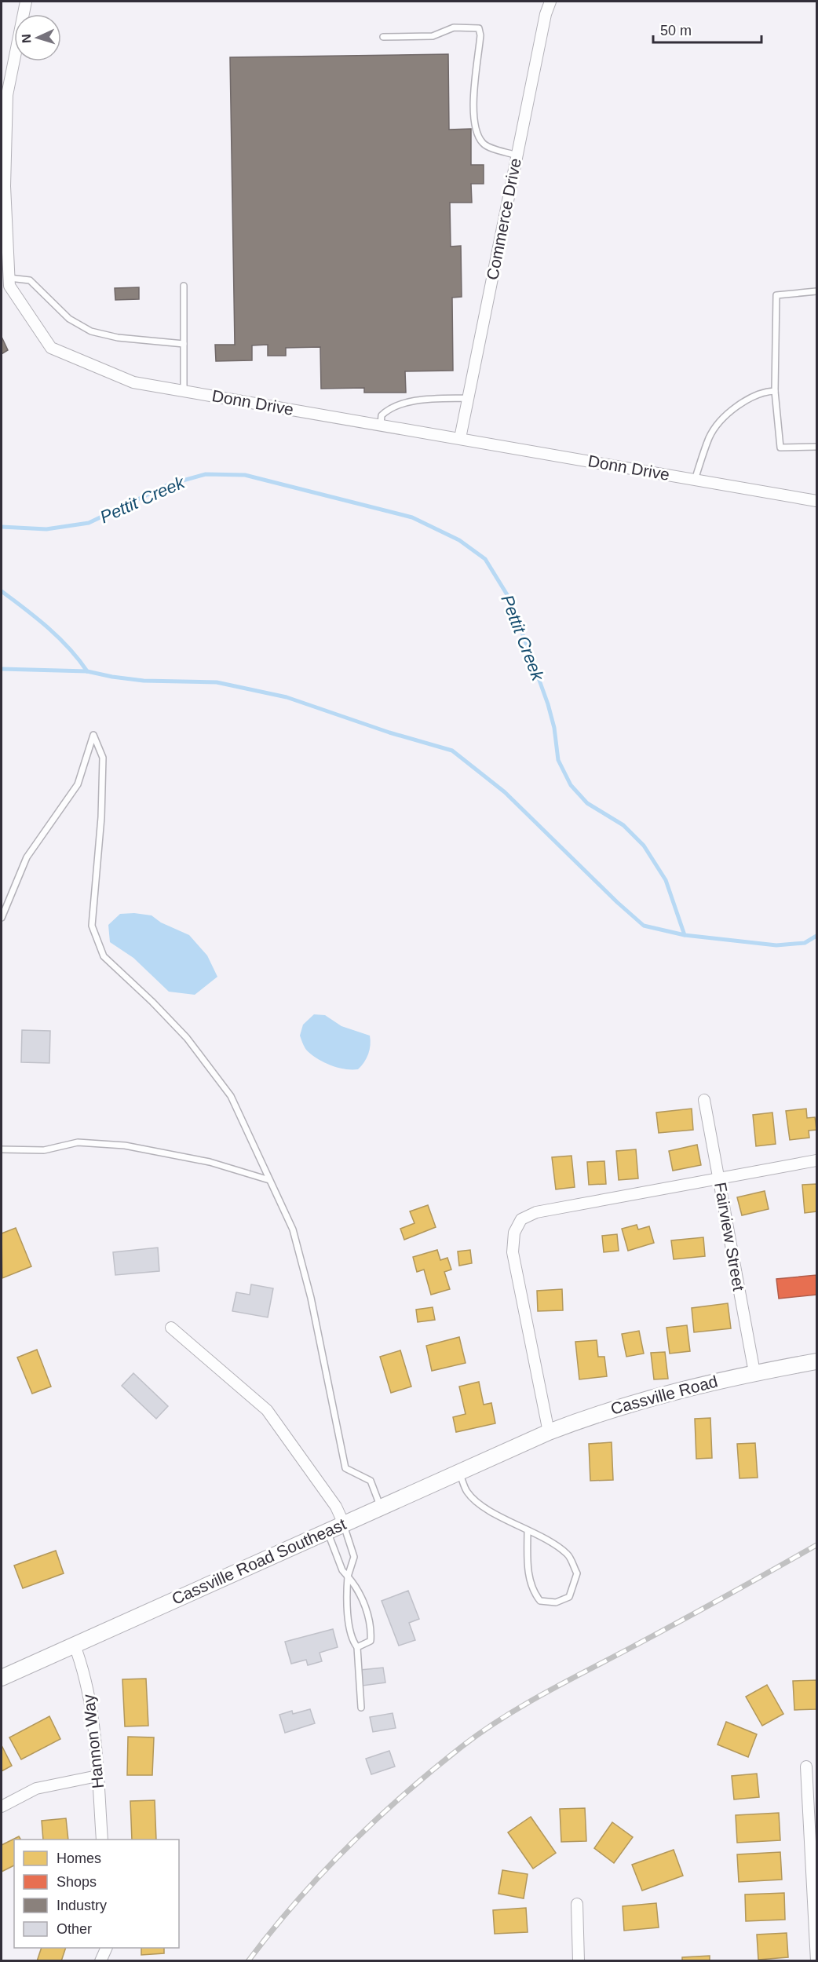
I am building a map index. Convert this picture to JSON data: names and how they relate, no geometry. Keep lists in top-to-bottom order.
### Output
{
  "streets": {
    "main road": ["Cassville Road", "Cassville Road Southeast"],
    "street": [
      "Commerce Drive",
      "Donn Drive",
      "Fairview Street",
      "Hannon Way"
    ]
  },
  "crossings": [
    ["Commerce Drive", "Donn Drive"],
    ["Fairview Street", "Cassville Road"],
    ["Cassville Road", "Cassville Road Southeast"],
    ["Cassville Road Southeast", "Hannon Way"]
  ],
  "water": ["Pettit Creek"],
  "legend": [
    "Homes",
    "Shops",
    "Industry",
    "Other"
  ],
  "scale_bar": "50 m",
  "north": "left"
}
